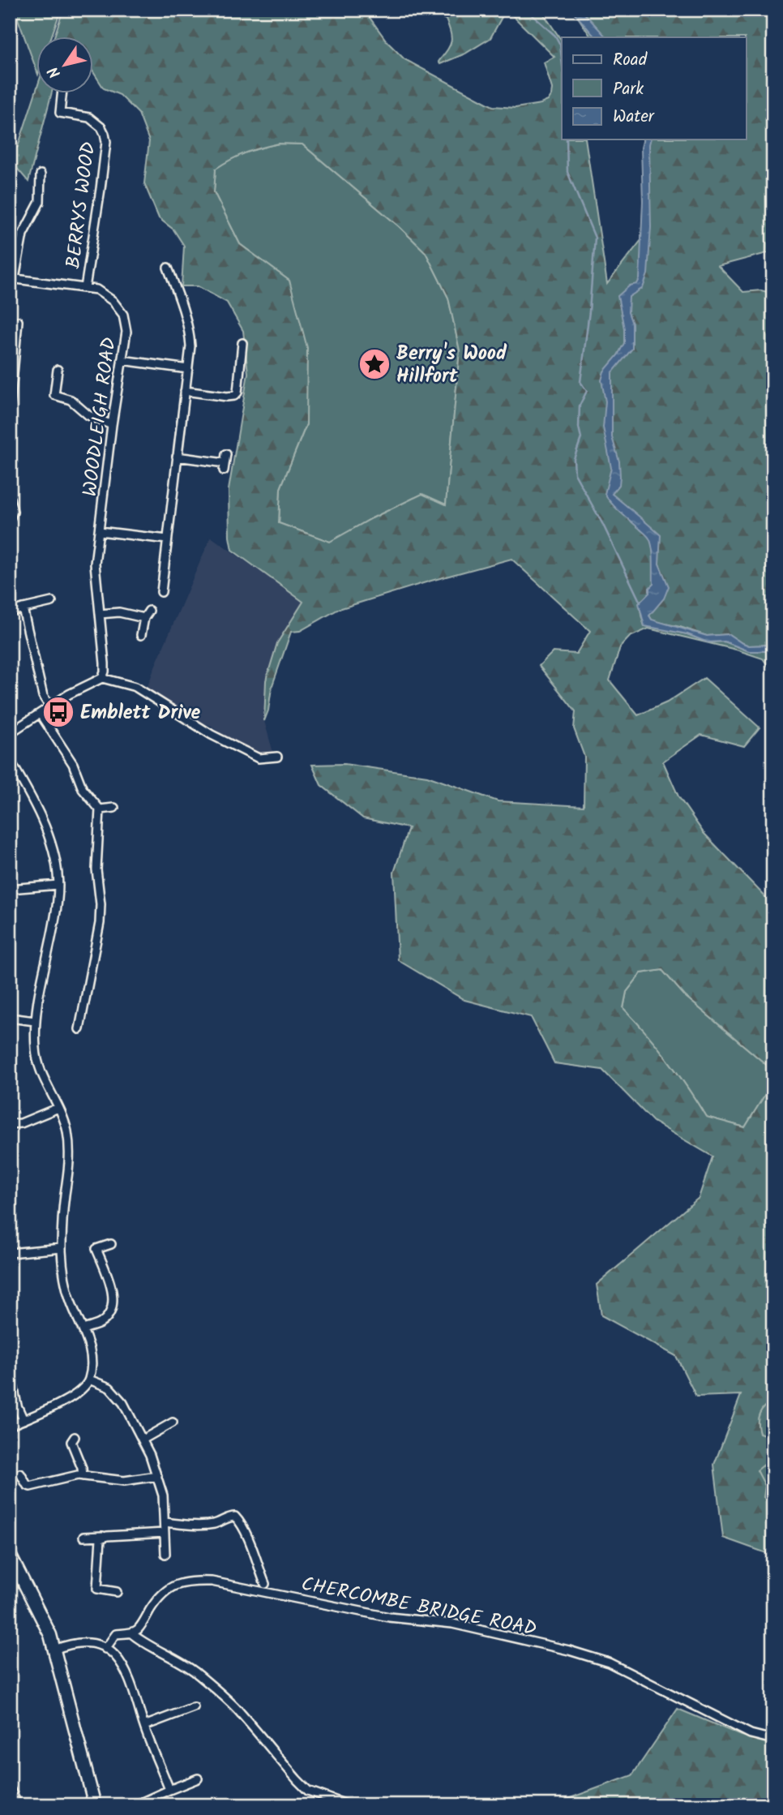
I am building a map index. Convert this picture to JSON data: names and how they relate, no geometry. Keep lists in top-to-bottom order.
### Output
{
  "streets": {
    "street": ["BERRYS WOOD", "WOODLEIGH ROAD", "CHERCOMBE BRIDGE ROAD"]
  },
  "crossings": [
    ["BERRYS WOOD", "WOODLEIGH ROAD"]
  ],
  "places": {
    "place": ["Berry's Wood Hillfort"],
    "bus stop": ["Emblett Drive"]
  },
  "legend": ["Road", "Park", "Water"],
  "north": "bottom left"
}
